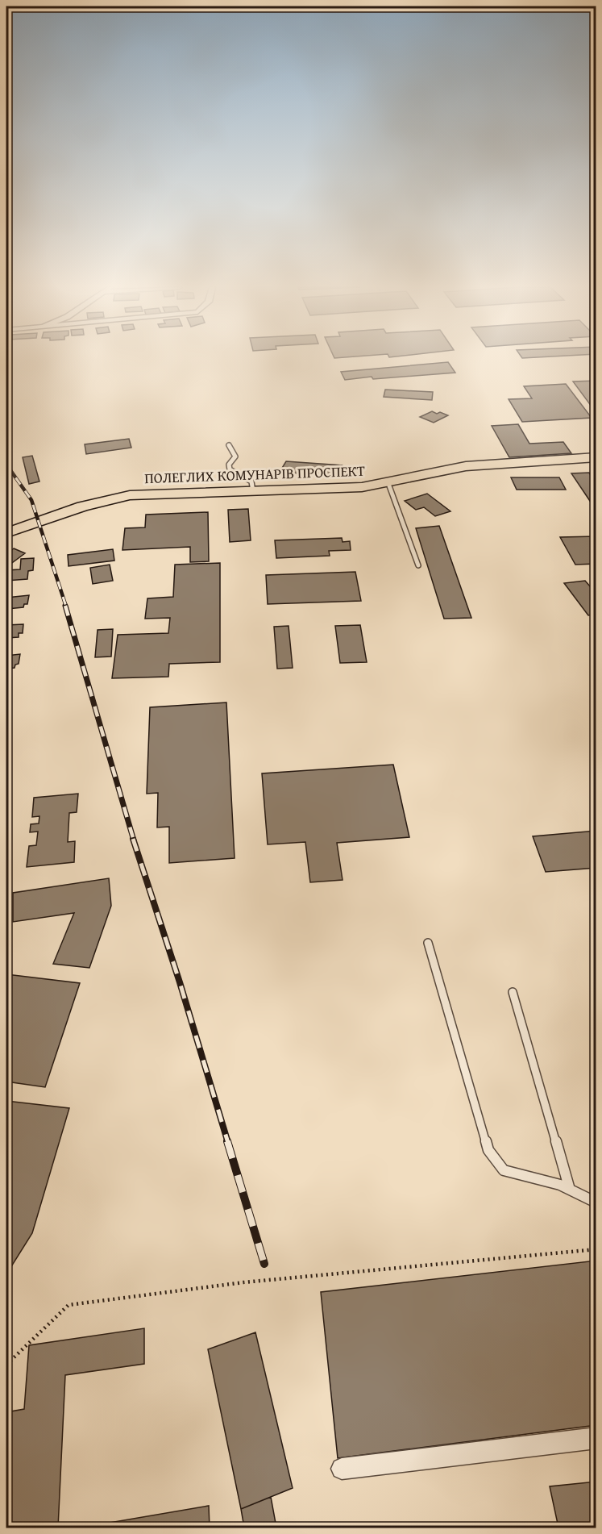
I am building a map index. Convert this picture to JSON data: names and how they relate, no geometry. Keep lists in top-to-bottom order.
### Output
{
  "streets": {
    "main road": ["ПОЛЕГЛИХ КОМУНАРІВ ПРОСПЕКТ"]
  }
}
